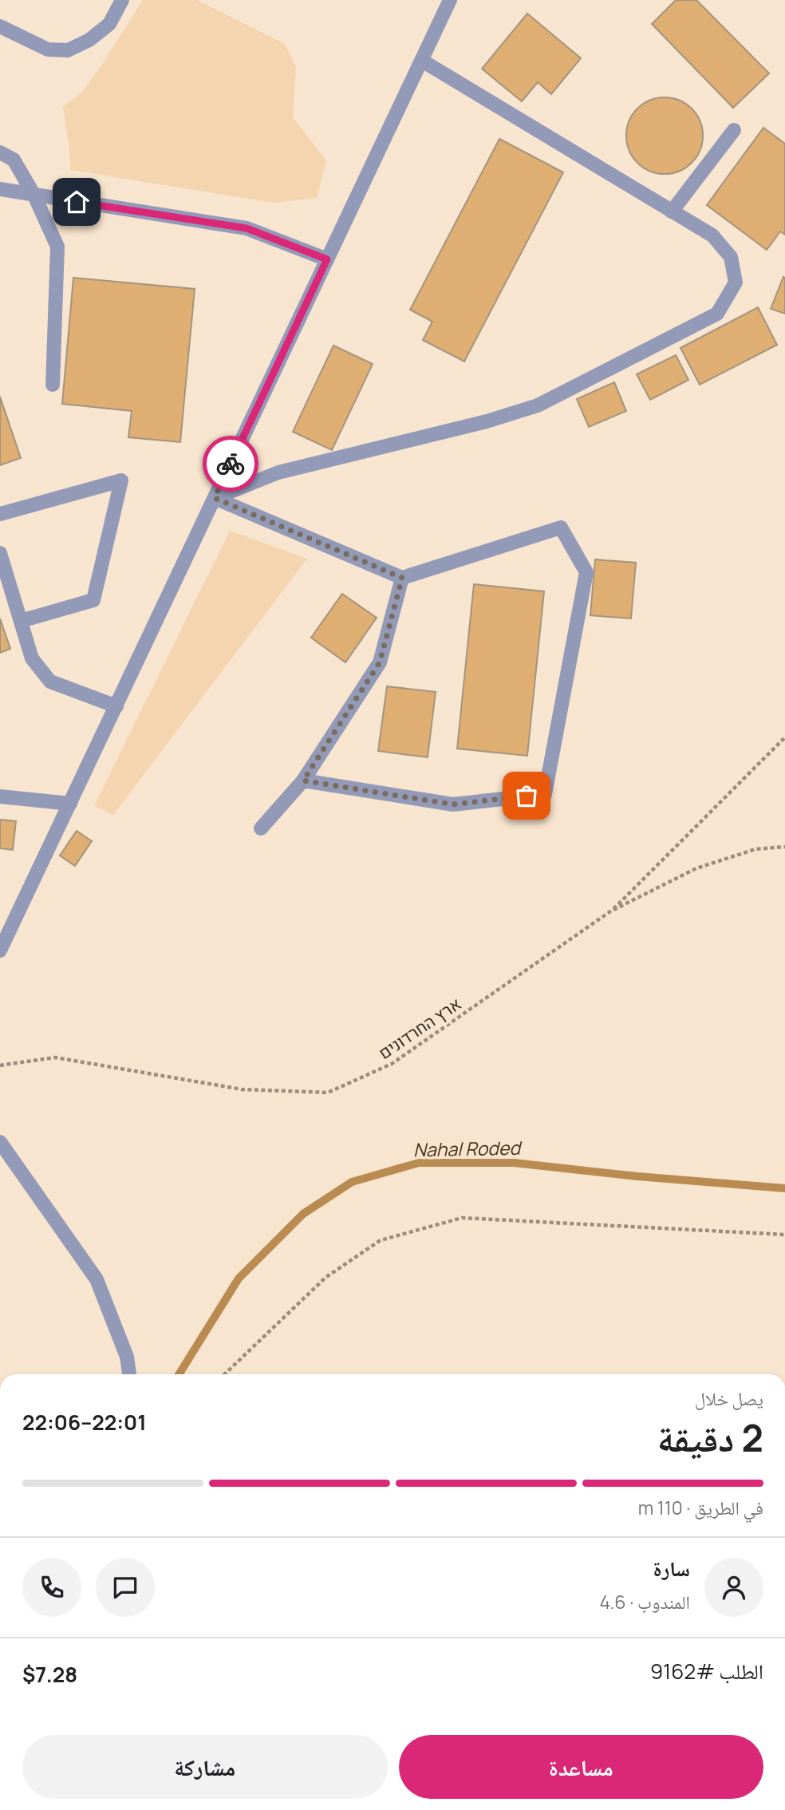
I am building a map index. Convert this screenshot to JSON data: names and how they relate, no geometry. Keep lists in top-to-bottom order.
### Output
{
  "streets": {
    "path": ["ארץ החרדונים"]
  },
  "water": ["Nahal Roded"],
  "page": {
    "heading": ["2 دقيقة", "يصل خلال", "22:01–22:06"],
    "panel": [
      "سارة",
      "المندوب · 4.6",
      "الطلب #9162",
      "$7.28"
    ],
    "bar": "في الطريق · 110 m",
    "buttons": ["مساعدة", "مشاركة"]
  }
}
